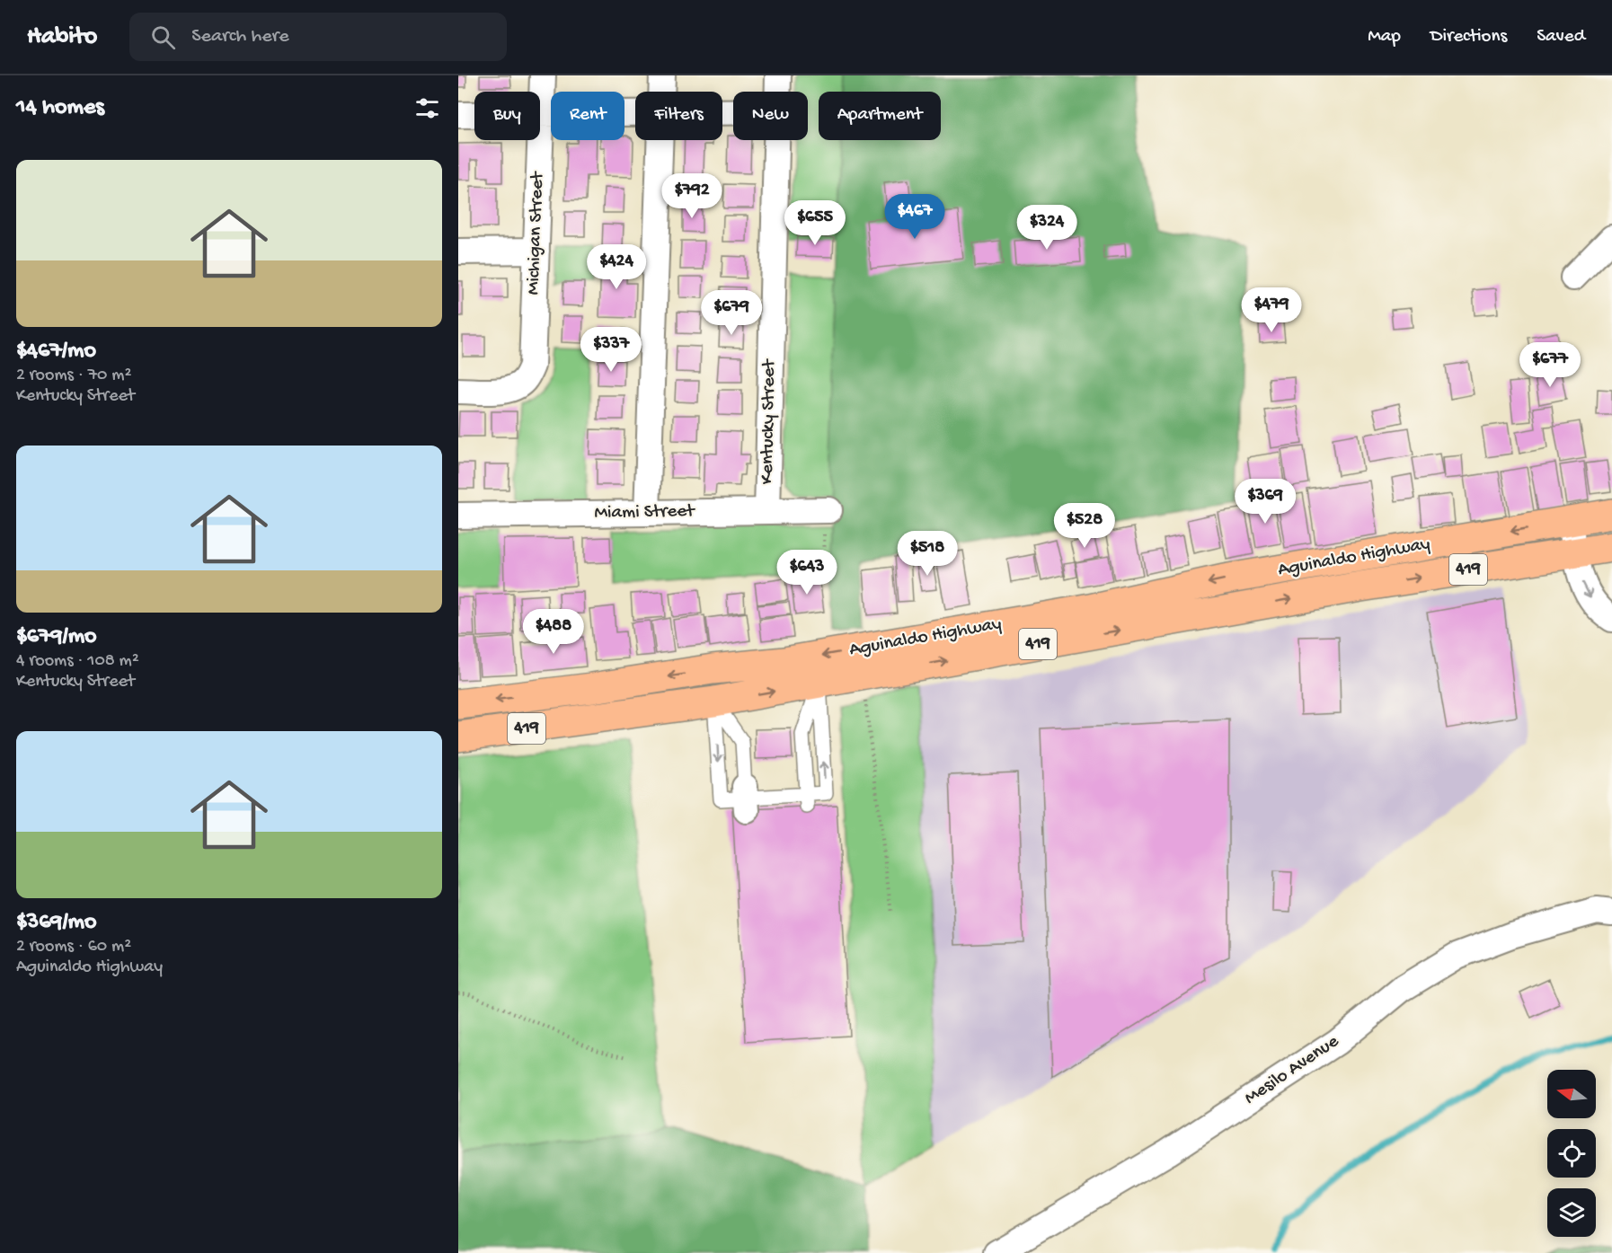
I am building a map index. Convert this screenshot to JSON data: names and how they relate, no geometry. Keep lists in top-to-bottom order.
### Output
{
  "streets": {
    "main road": ["Aguinaldo Highway", "419"],
    "street": [
      "Michigan Street",
      "Kentucky Street",
      "Miami Street",
      "Mesilo Avenue"
    ]
  },
  "crossings": [
    ["Kentucky Street", "Miami Street"]
  ],
  "north": "left",
  "page": {
    "header": "Habito",
    "search": "Search here",
    "nav": ["Map", "Directions", "Saved"],
    "heading": "14 homes",
    "chip": [
      "Buy",
      "Rent",
      "Filters",
      "New",
      "Apartment"
    ],
    "list": [
      {
        "name": "$467/mo",
        "note": "2 rooms · 70 m² · Kentucky Street"
      },
      {
        "name": "$679/mo",
        "note": "4 rooms · 108 m² · Kentucky Street"
      },
      {
        "name": "$369/mo",
        "note": "2 rooms · 60 m² · Aguinaldo Highway"
      }
    ],
    "price": [
      "$792",
      "$467",
      "$655",
      "$324",
      "$424",
      "$479",
      "$679",
      "$337",
      "$677",
      "$369",
      "$528",
      "$518",
      "$643",
      "$488"
    ]
  }
}
